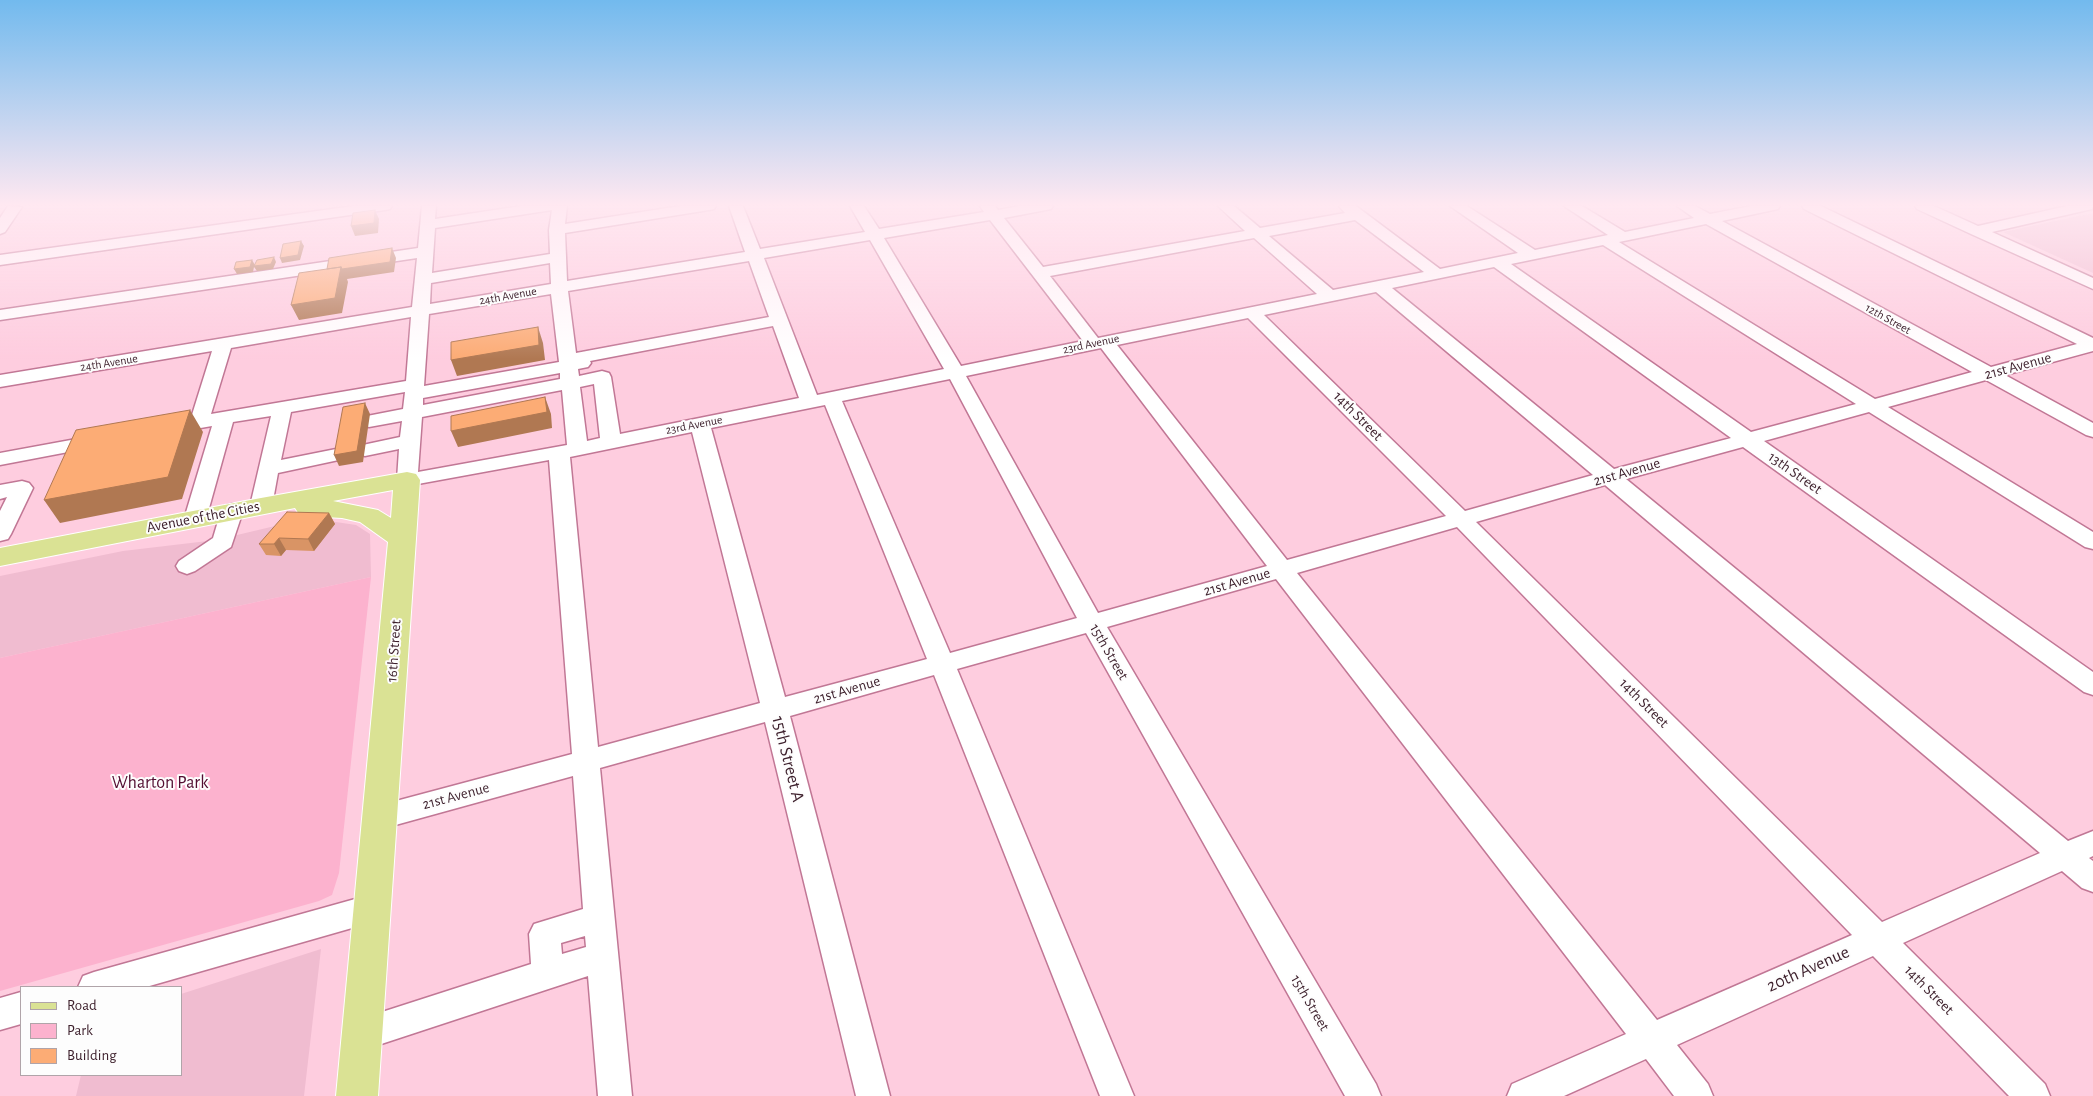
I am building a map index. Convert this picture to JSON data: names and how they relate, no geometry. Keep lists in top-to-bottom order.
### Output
{
  "streets": {
    "main road": ["Avenue of the Cities", "16th Street"],
    "street": [
      "24th Avenue",
      "12th Street",
      "23rd Avenue",
      "21st Avenue",
      "14th Street",
      "13th Street",
      "15th Street",
      "15th Street A",
      "20th Avenue"
    ]
  },
  "crossings": [
    ["24th Avenue", "16th Street"],
    ["12th Street", "21st Avenue"],
    ["23rd Avenue", "14th Street"],
    ["23rd Avenue", "13th Street"],
    ["23rd Avenue", "Avenue of the Cities"],
    ["23rd Avenue", "16th Street"],
    ["23rd Avenue", "15th Street"],
    ["23rd Avenue", "15th Street A"],
    ["21st Avenue", "14th Street"],
    ["21st Avenue", "13th Street"],
    ["21st Avenue", "16th Street"],
    ["21st Avenue", "15th Street"],
    ["21st Avenue", "15th Street A"],
    ["14th Street", "20th Avenue"],
    ["Avenue of the Cities", "16th Street"]
  ],
  "parks": ["Wharton Park"],
  "legend": ["Road", "Park", "Building"]
}
